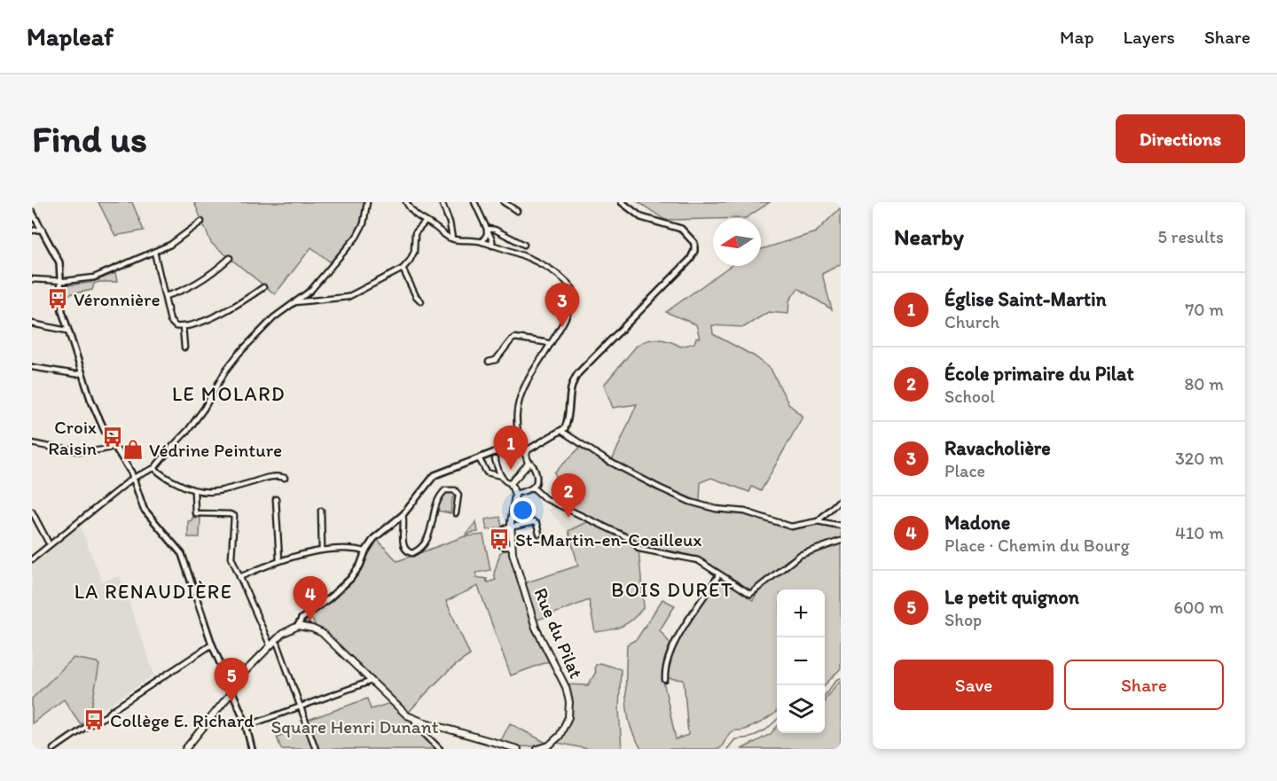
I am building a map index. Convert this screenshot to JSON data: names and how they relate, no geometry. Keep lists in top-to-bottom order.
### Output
{
  "streets": {
    "main road": ["Rue du Pilat"]
  },
  "districts": ["LE MOLARD", "BOIS DURET", "LA RENAUDIÈRE"],
  "parks": ["Square Henri Dunant"],
  "places": {
    "bus stop": [
      "Véronnière",
      "Croix Raisin",
      "St-Martin-en-Coailleux",
      "Collège E. Richard"
    ],
    "shop": ["Védrine Peinture"]
  },
  "north": "left",
  "page": {
    "header": "Mapleaf",
    "nav": ["Map", "Layers", "Share"],
    "buttons": [
      "Directions",
      ["Save", "Share"]
    ],
    "title": "Find us",
    "heading": ["Nearby", "5 results"],
    "list": [
      {
        "mark": "1",
        "name": "Église Saint-Martin",
        "note": "Church",
        "value": "70 m"
      },
      {
        "mark": "2",
        "name": "École primaire du Pilat",
        "note": "School",
        "value": "80 m"
      },
      {
        "mark": "3",
        "name": "Ravacholière",
        "note": "Place",
        "value": "320 m"
      },
      {
        "mark": "4",
        "name": "Madone",
        "note": "Place · Chemin du Bourg",
        "value": "410 m"
      },
      {
        "mark": "5",
        "name": "Le petit quignon",
        "note": "Shop",
        "value": "600 m"
      }
    ],
    "pins": [
      "3",
      "1",
      "2",
      "4",
      "5"
    ],
    "map_buttons": ["+", "−"]
  }
}
